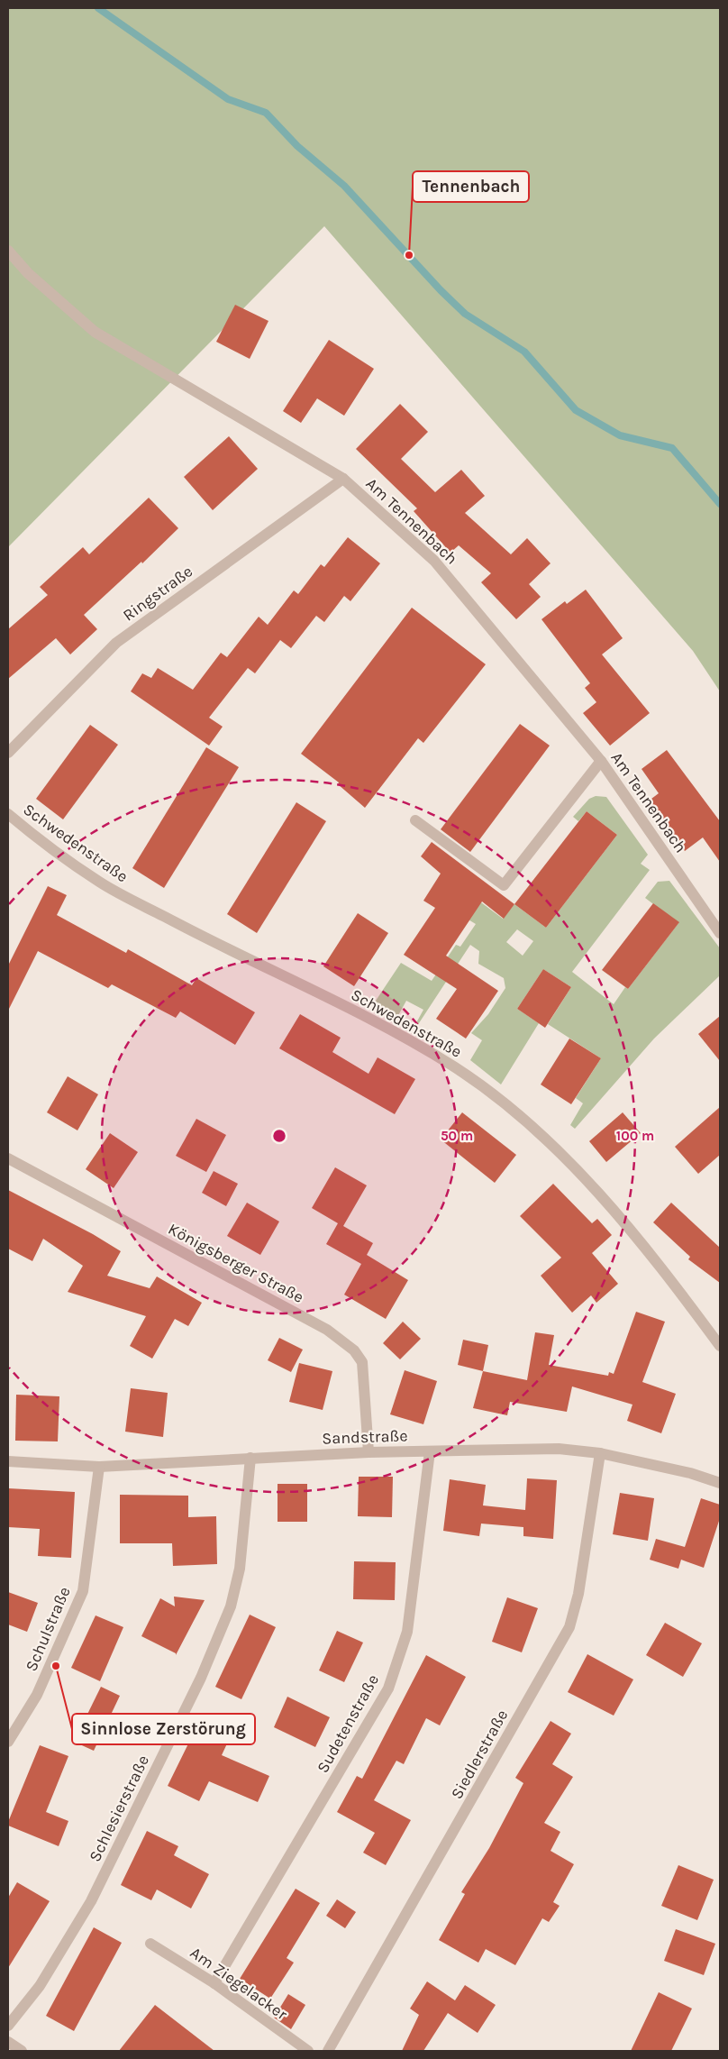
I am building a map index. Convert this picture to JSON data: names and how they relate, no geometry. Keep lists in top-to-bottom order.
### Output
{
  "streets": {
    "street": [
      "Am Tennenbach",
      "Ringstraße",
      "Schwedenstraße",
      "Königsberger Straße",
      "Sandstraße",
      "Schulstraße",
      "Sudetenstraße",
      "Siedlerstraße",
      "Schlesierstraße",
      "Am Ziegelacker"
    ]
  },
  "crossings": [
    ["Am Tennenbach", "Ringstraße"],
    ["Königsberger Straße", "Sandstraße"],
    ["Sandstraße", "Schulstraße"],
    ["Sandstraße", "Sudetenstraße"],
    ["Sandstraße", "Siedlerstraße"],
    ["Sandstraße", "Schlesierstraße"],
    ["Sudetenstraße", "Am Ziegelacker"]
  ],
  "places": ["Tennenbach", "Sinnlose Zerstörung"],
  "rings": ["50 m", "100 m"]
}
